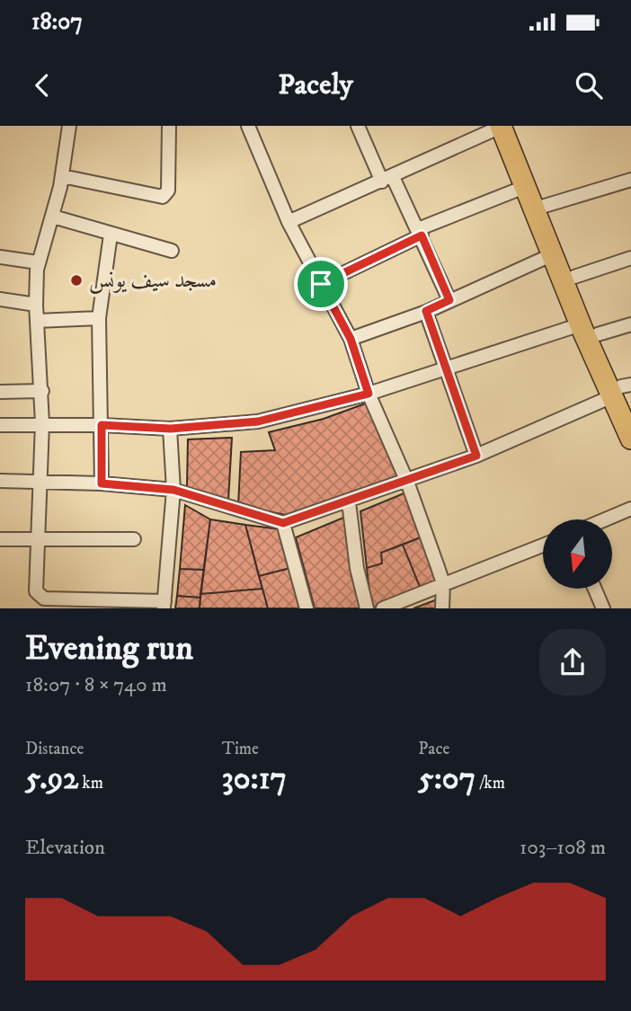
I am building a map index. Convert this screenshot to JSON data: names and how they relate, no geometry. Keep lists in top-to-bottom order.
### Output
{
  "places": ["مسجد سيف يونس"],
  "north": "bottom",
  "page": {
    "status": "18:07",
    "header": "Pacely",
    "heading": ["Evening run", "18:07 · 8 × 740 m"],
    "stats": [
      ["Distance", "5.92 km"],
      ["Time", "30:17"],
      ["Pace", "5:07 /km"]
    ],
    "chart": ["Elevation", "103–108 m"]
  }
}
